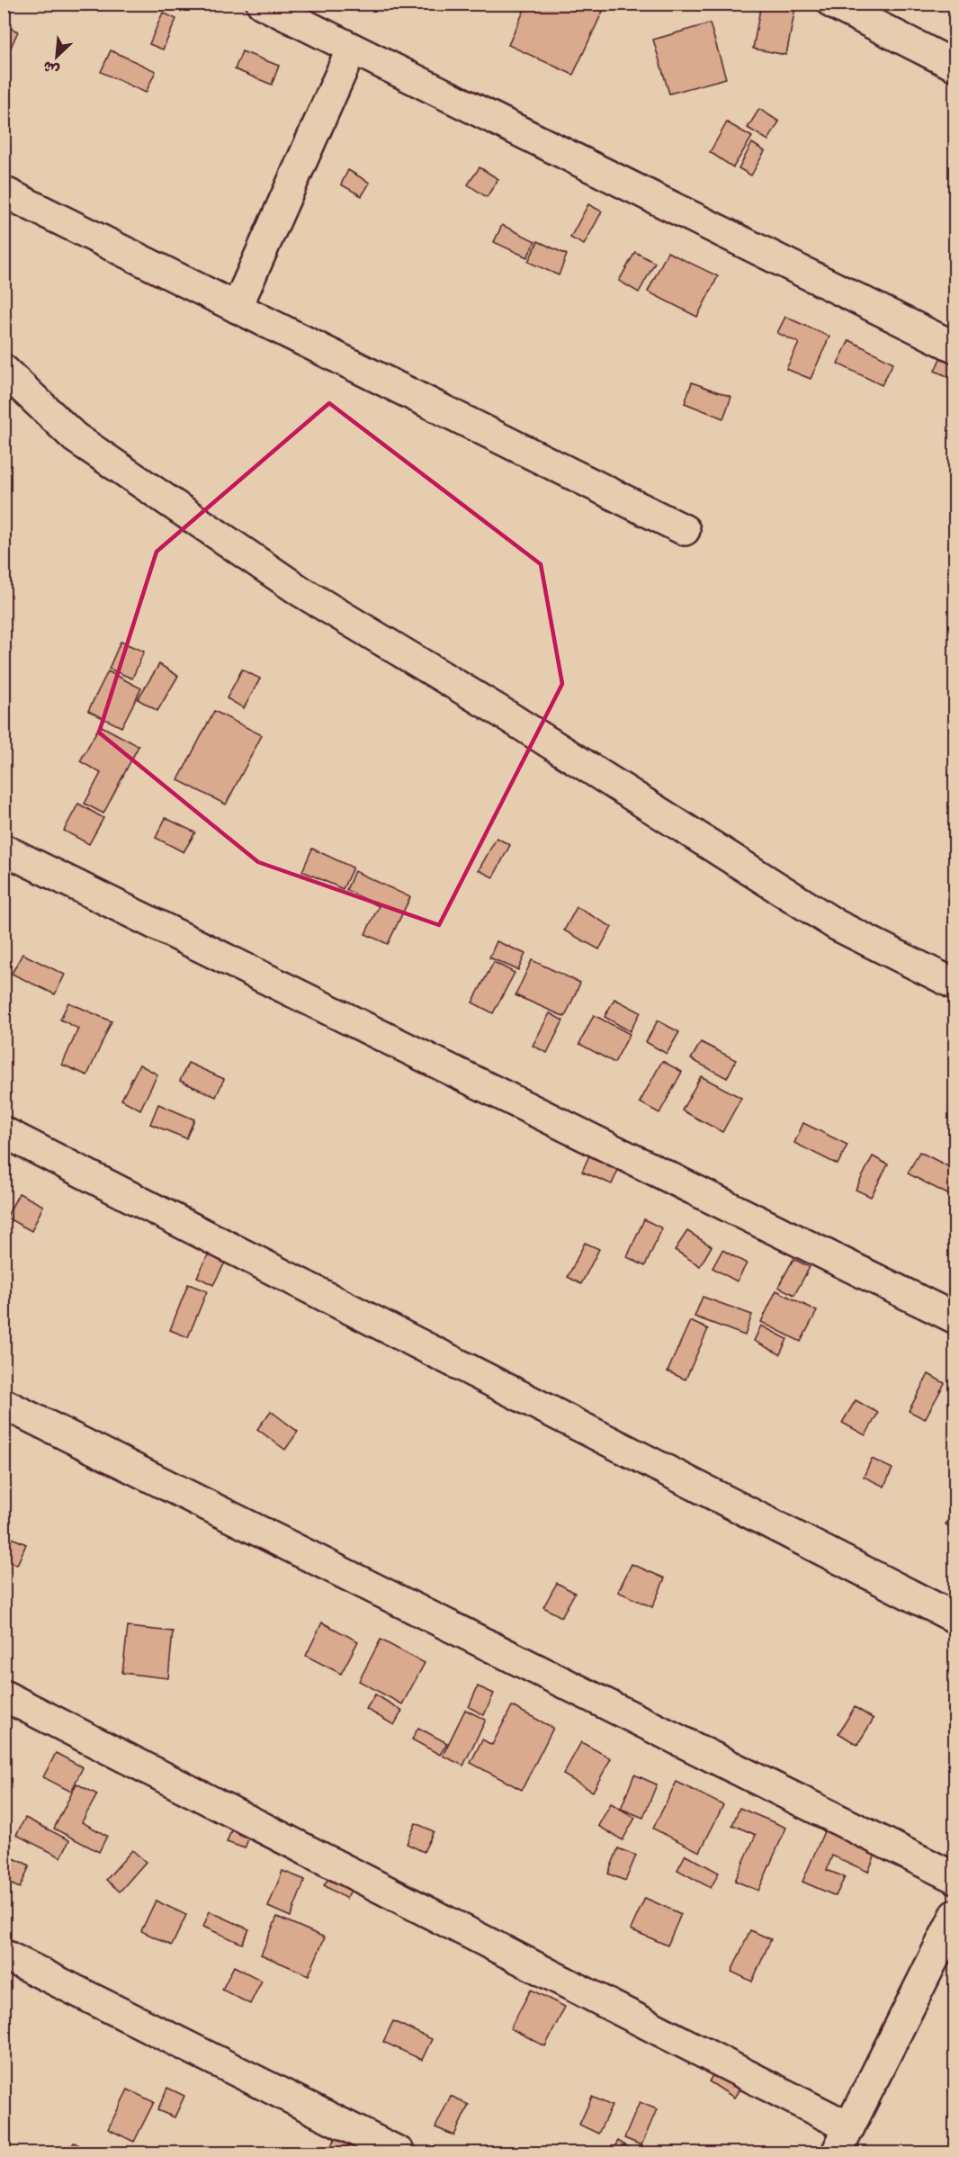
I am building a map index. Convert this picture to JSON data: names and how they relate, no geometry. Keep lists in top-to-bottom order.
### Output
{
  "north": "bottom left"
}
